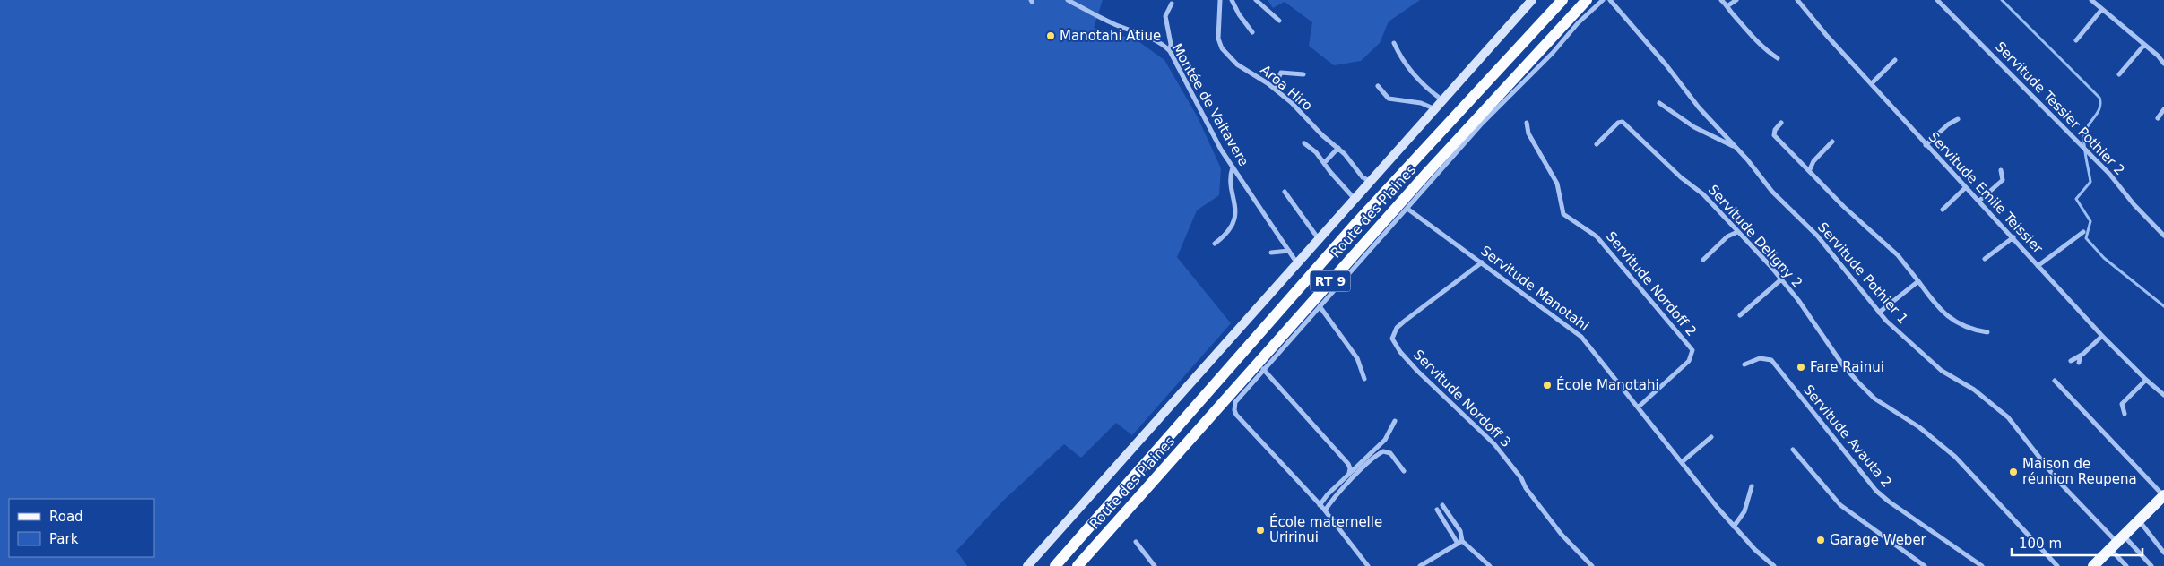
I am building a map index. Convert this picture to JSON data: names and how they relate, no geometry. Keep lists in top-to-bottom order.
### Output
{
  "streets": {
    "highway": ["Route des Plaines", "RT 9"],
    "street": [
      "Aroa Hiro",
      "Montée de Vaitavere",
      "Servitude Tessier Pothier 2",
      "Servitude Emile Teissier",
      "Servitude Deligny 2",
      "Servitude Pothier 1",
      "Servitude Nordoff 2",
      "Servitude Manotahi",
      "Servitude Nordoff 3",
      "Servitude Avauta 2"
    ]
  },
  "crossings": [
    ["Aroa Hiro", "Route des Plaines"],
    ["Montée de Vaitavere", "Route des Plaines"],
    ["Servitude Nordoff 2", "Servitude Manotahi"],
    ["Servitude Manotahi", "Servitude Nordoff 3"]
  ],
  "places": [
    "Manotahi Atiue",
    "Fare Rainui",
    "École Manotahi",
    "Maison de réunion Reupena",
    "École maternelle Uririnui",
    "Garage Weber"
  ],
  "legend": ["Road", "Park"],
  "scale_bar": "100 m"
}
